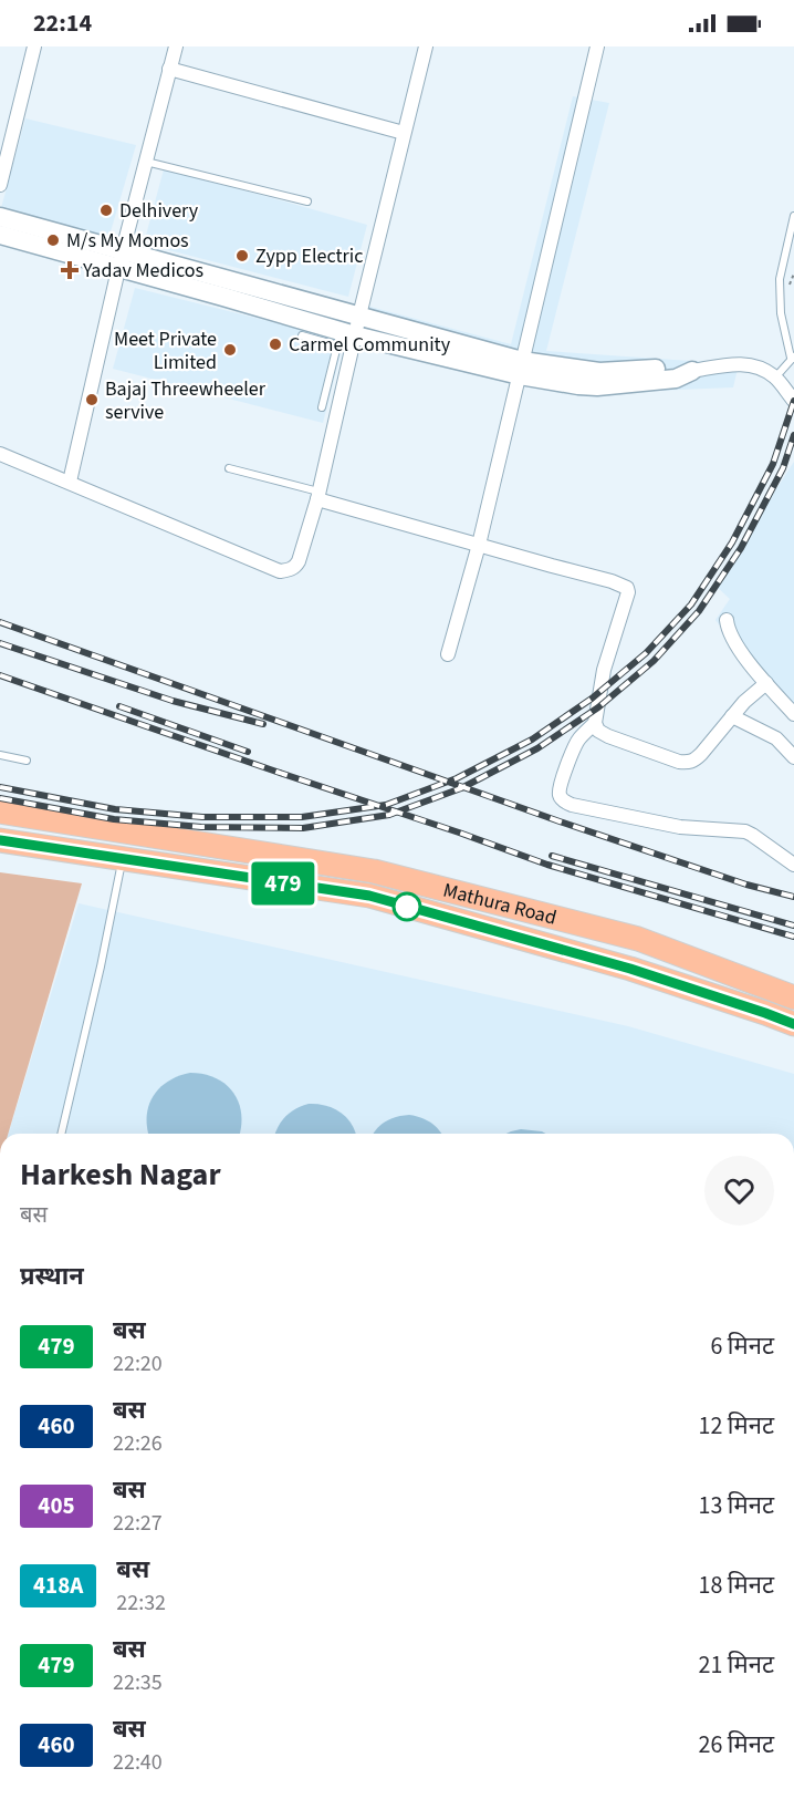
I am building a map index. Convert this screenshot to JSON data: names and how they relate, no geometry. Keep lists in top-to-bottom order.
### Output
{
  "streets": {
    "highway": ["Mathura Road"]
  },
  "places": {
    "other": [
      "Delhivery",
      "M/s My Momos",
      "Zypp Electric",
      "Carmel Community",
      "Meet Private Limited",
      "Bajaj Threewheeler servive"
    ],
    "health": ["Yadav Medicos"]
  },
  "lines": ["bus line 479"],
  "page": {
    "status": "22:14",
    "on_map": "479",
    "heading": [
      ["Harkesh Nagar", "बस"],
      "प्रस्थान"
    ],
    "list": [
      {
        "mark": "479",
        "name": "बस",
        "note": "22:20",
        "value": "6 मिनट"
      },
      {
        "mark": "460",
        "name": "बस",
        "note": "22:26",
        "value": "12 मिनट"
      },
      {
        "mark": "405",
        "name": "बस",
        "note": "22:27",
        "value": "13 मिनट"
      },
      {
        "mark": "418A",
        "name": "बस",
        "note": "22:32",
        "value": "18 मिनट"
      },
      {
        "mark": "479",
        "name": "बस",
        "note": "22:35",
        "value": "21 मिनट"
      },
      {
        "mark": "460",
        "name": "बस",
        "note": "22:40",
        "value": "26 मिनट"
      }
    ]
  }
}
